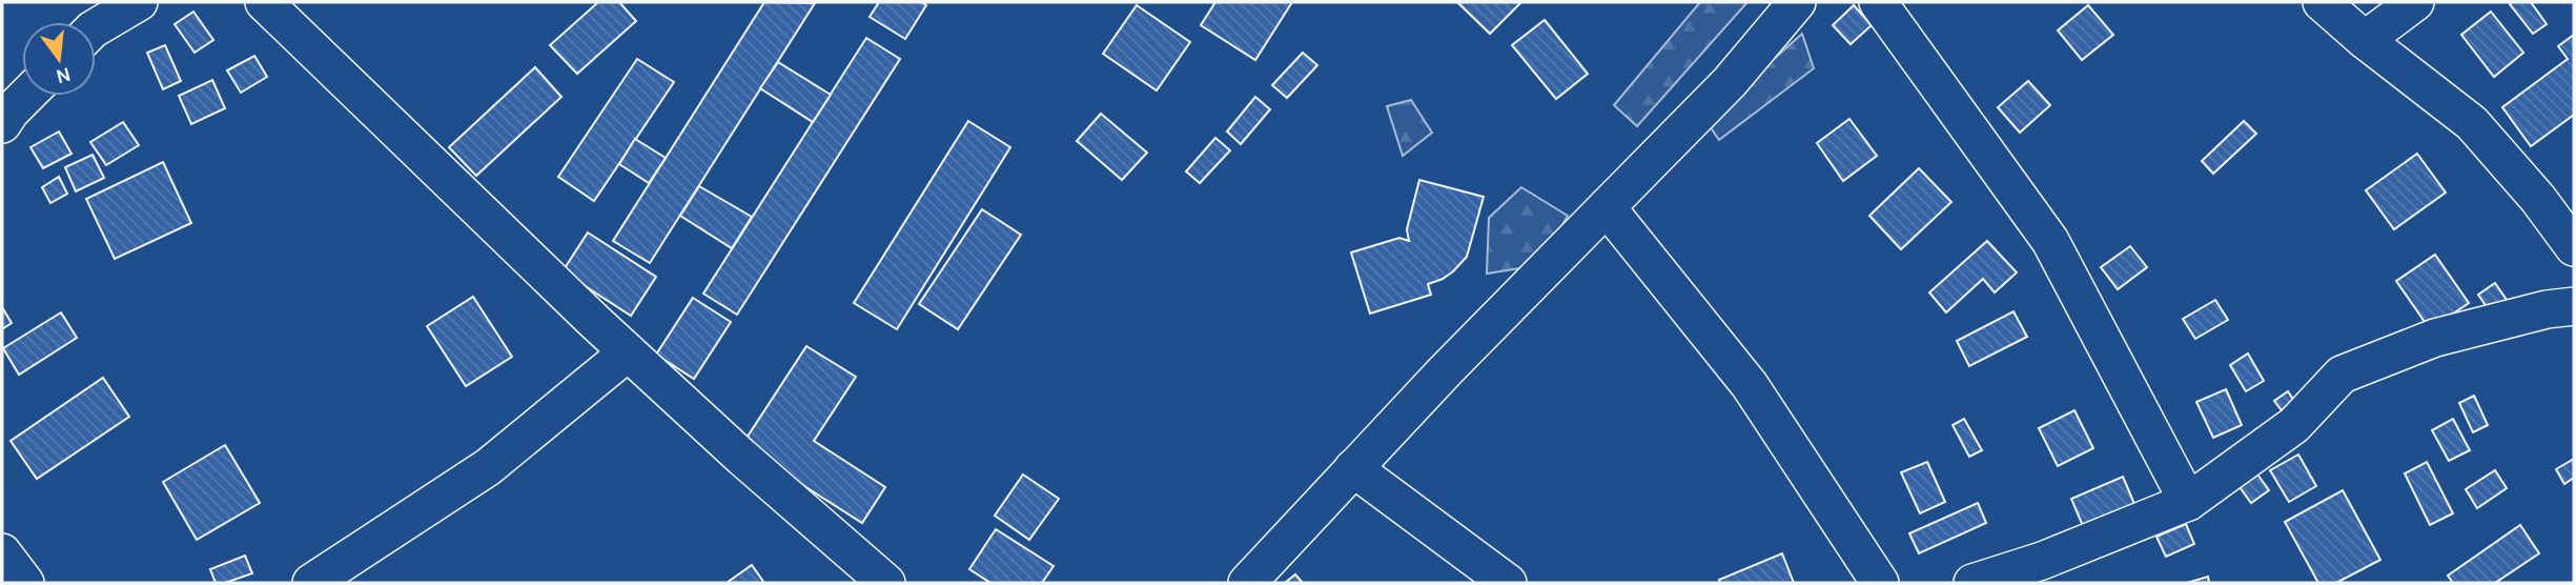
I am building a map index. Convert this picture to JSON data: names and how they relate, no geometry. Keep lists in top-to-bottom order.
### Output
{
  "north": "bottom"
}
